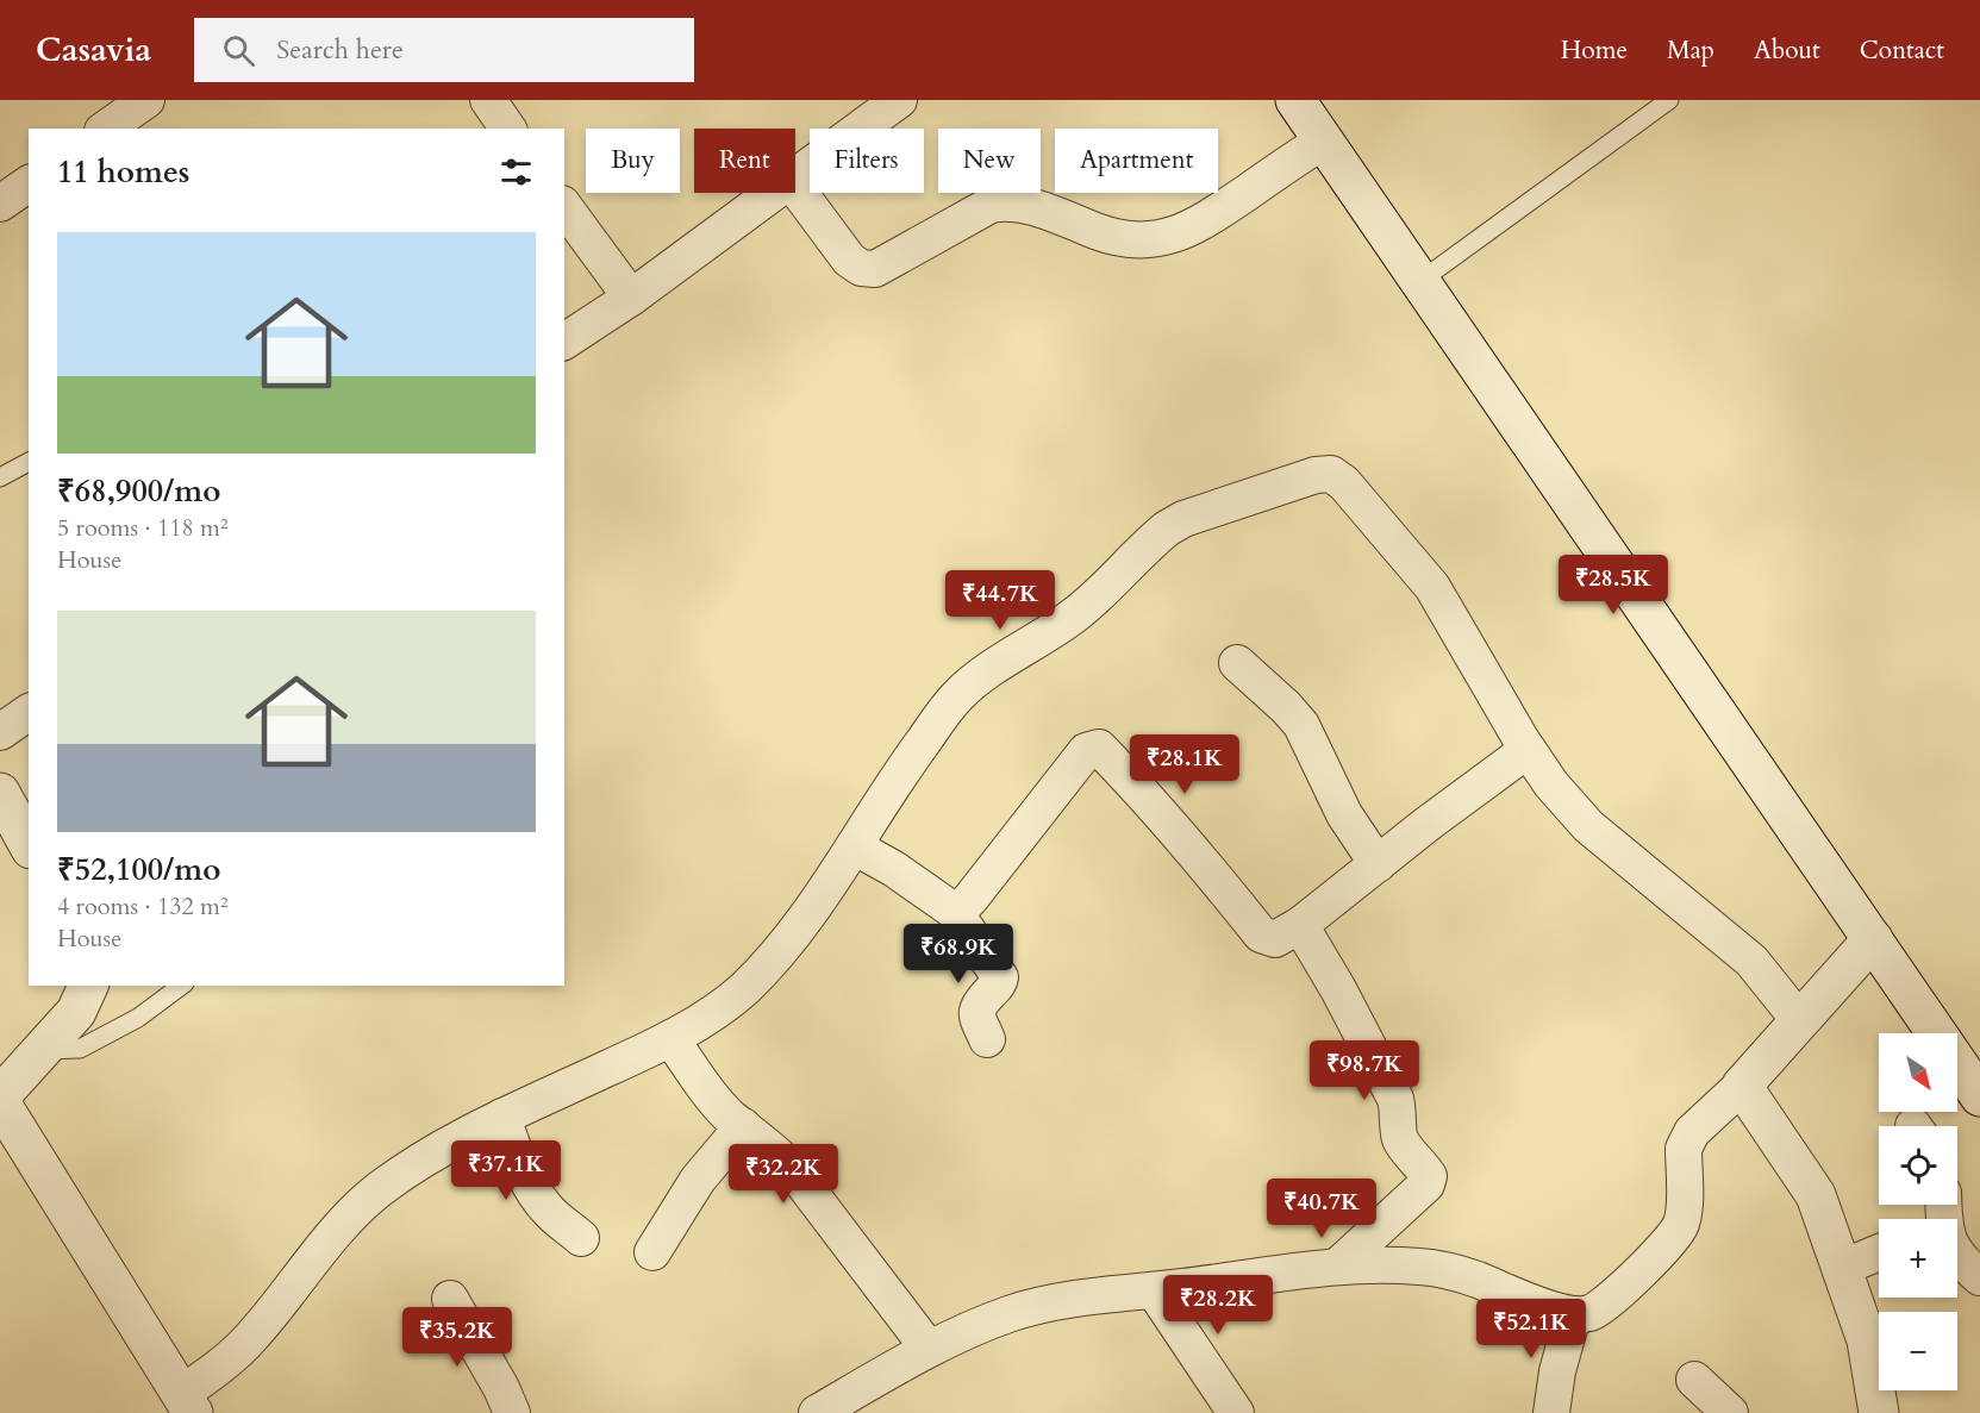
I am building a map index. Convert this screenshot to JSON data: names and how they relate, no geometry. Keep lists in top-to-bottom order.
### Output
{
  "north": "bottom right",
  "page": {
    "header": "Casavia",
    "search": "Search here",
    "nav": [
      "Home",
      "Map",
      "About",
      "Contact"
    ],
    "chip": [
      "Buy",
      "Rent",
      "Filters",
      "New",
      "Apartment"
    ],
    "heading": "11 homes",
    "list": [
      {
        "name": "₹68,900/mo",
        "note": "5 rooms · 118 m² · House"
      },
      {
        "name": "₹52,100/mo",
        "note": "4 rooms · 132 m² · House"
      }
    ],
    "price": [
      "₹28.5K",
      "₹44.7K",
      "₹28.1K",
      "₹68.9K",
      "₹98.7K",
      "₹37.1K",
      "₹32.2K",
      "₹40.7K",
      "₹28.2K",
      "₹52.1K",
      "₹35.2K"
    ],
    "map_buttons": ["+", "−"]
  }
}
